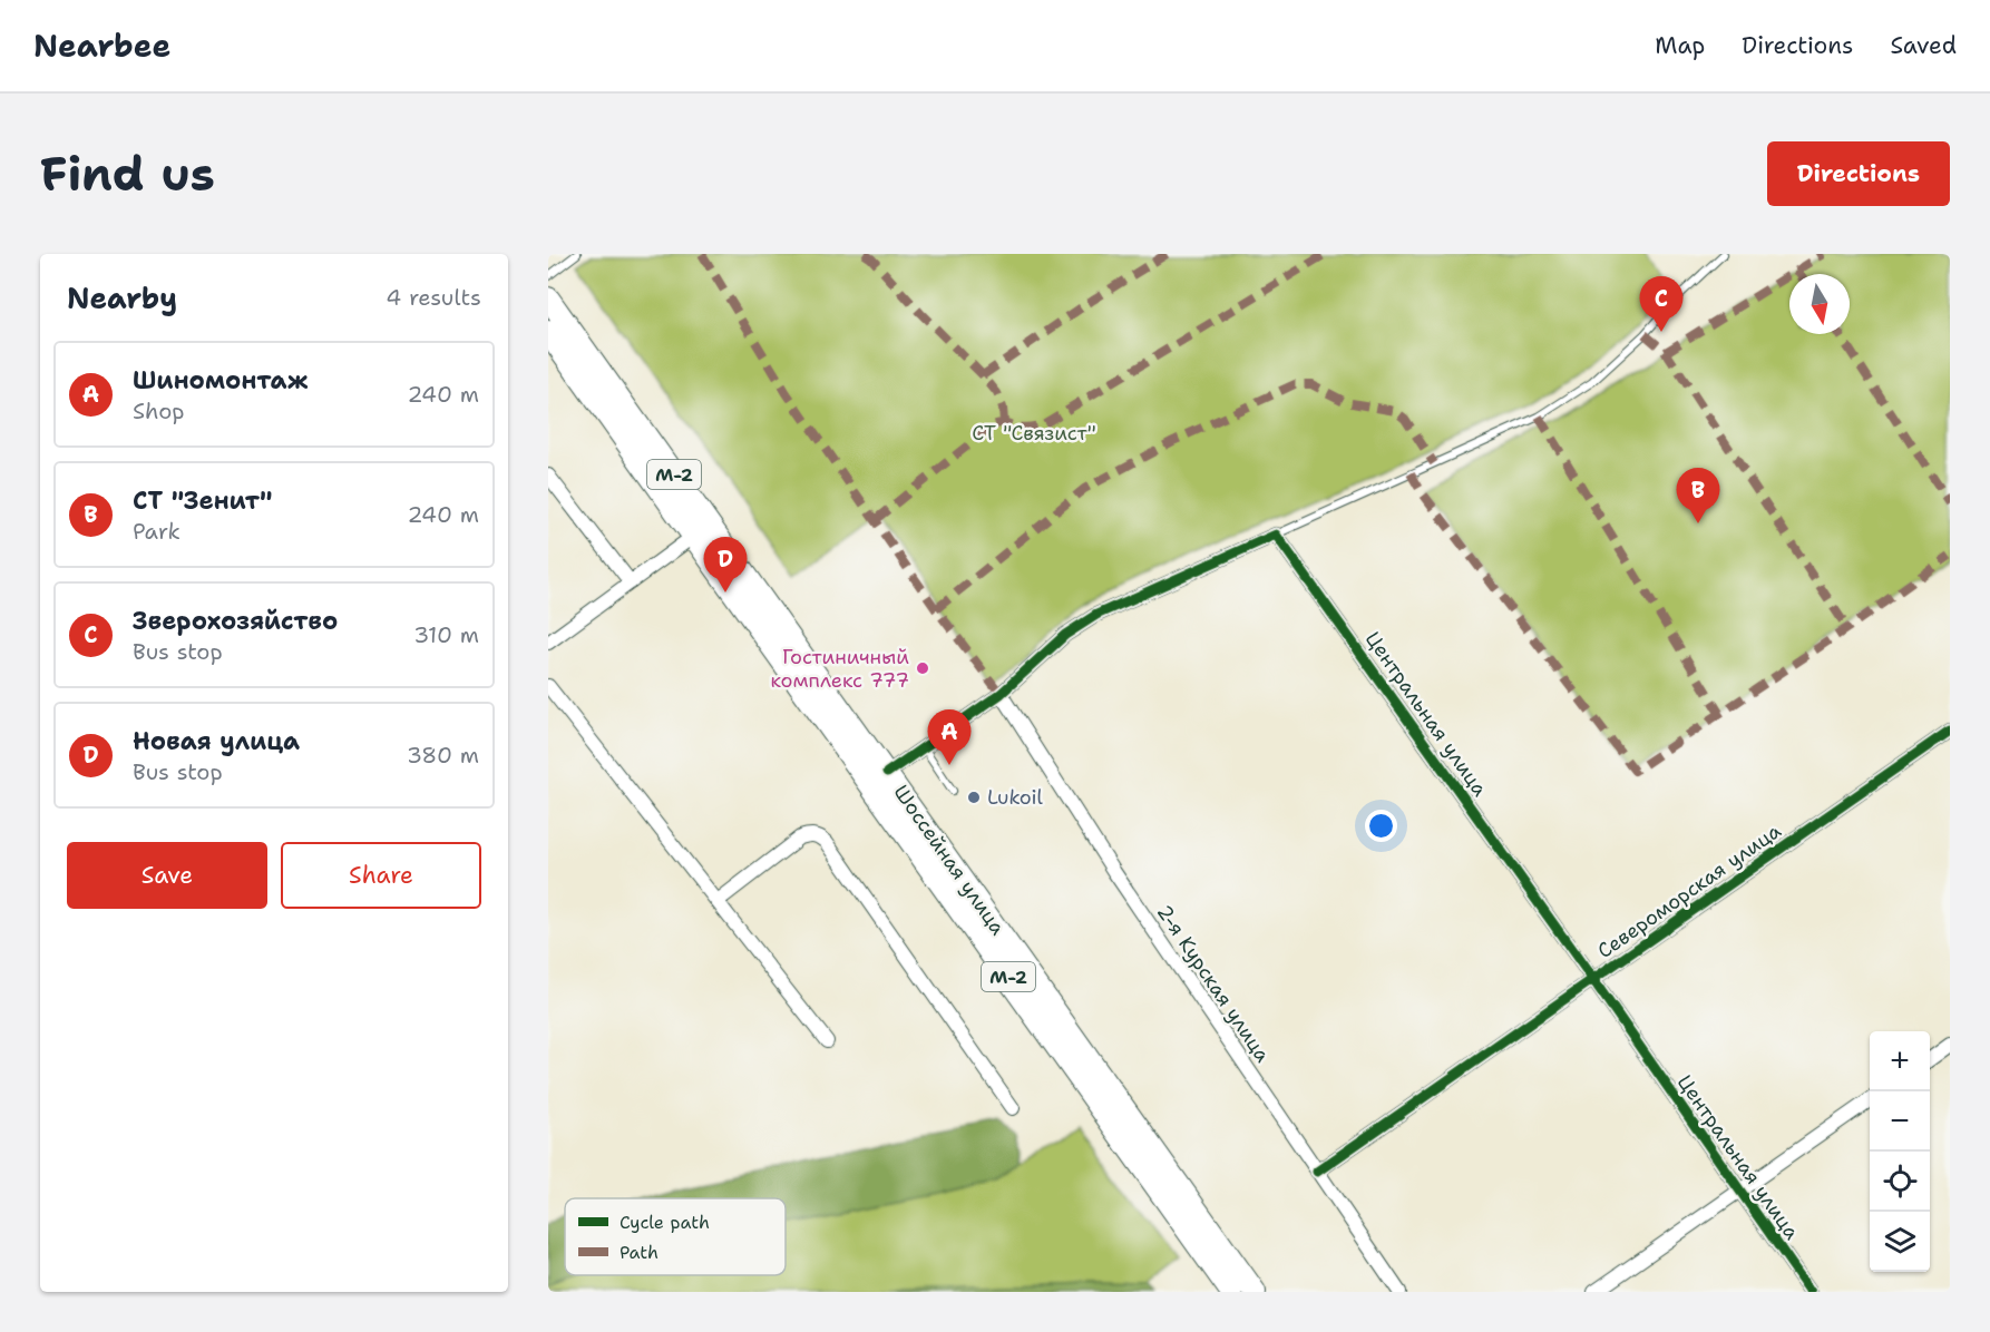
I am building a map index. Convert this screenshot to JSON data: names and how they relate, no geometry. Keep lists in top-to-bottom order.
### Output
{
  "streets": {
    "highway": ["М-2", "Шоссейная улица"],
    "street": ["Центральная улица", "Североморская улица", "2-я Курская улица"]
  },
  "crossings": [
    ["Центральная улица", "Североморская улица"],
    ["Североморская улица", "2-я Курская улица"]
  ],
  "parks": ["СТ \"Связист\""],
  "places": ["Гостиничный комплекс 777", "Lukoil"],
  "legend": ["Cycle path", "Path"],
  "north": "bottom",
  "page": {
    "header": "Nearbee",
    "nav": ["Map", "Directions", "Saved"],
    "buttons": [
      "Directions",
      ["Save", "Share"]
    ],
    "title": "Find us",
    "heading": ["Nearby", "4 results"],
    "pins": [
      "C",
      "B",
      "D",
      "A"
    ],
    "list": [
      {
        "mark": "A",
        "name": "Шиномонтаж",
        "note": "Shop",
        "value": "240 m"
      },
      {
        "mark": "B",
        "name": "СТ \"Зенит\"",
        "note": "Park",
        "value": "240 m"
      },
      {
        "mark": "C",
        "name": "Зверохозяйство",
        "note": "Bus stop",
        "value": "310 m"
      },
      {
        "mark": "D",
        "name": "Новая улица",
        "note": "Bus stop",
        "value": "380 m"
      }
    ],
    "map_buttons": ["+", "−"]
  }
}
